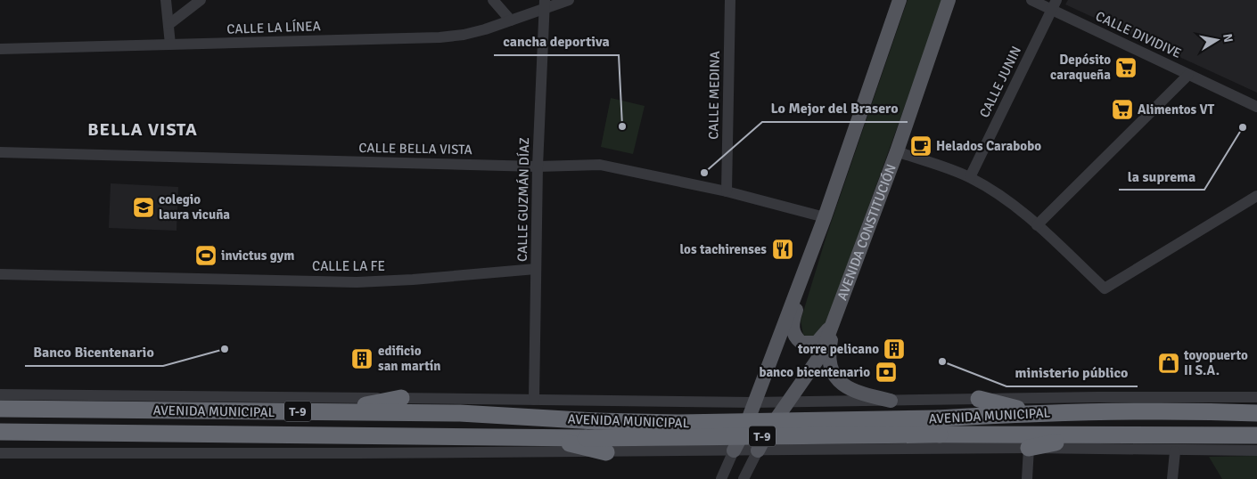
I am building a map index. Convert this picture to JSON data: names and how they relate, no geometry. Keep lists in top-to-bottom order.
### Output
{
  "streets": {
    "highway": ["AVENIDA MUNICIPAL", "T-9"],
    "main road": ["AVENIDA CONSTITUCIÓN"],
    "street": [
      "CALLE LA LÍNEA",
      "CALLE DIVIDIVE",
      "CALLE JUNIN",
      "CALLE MEDINA",
      "CALLE BELLA VISTA",
      "CALLE GUZMÁN DÍAZ",
      "CALLE LA FE"
    ]
  },
  "crossings": [
    ["CALLE LA LÍNEA", "CALLE GUZMÁN DÍAZ"],
    ["CALLE DIVIDIVE", "CALLE JUNIN"],
    ["CALLE MEDINA", "CALLE BELLA VISTA"],
    ["CALLE BELLA VISTA", "CALLE GUZMÁN DÍAZ"],
    ["CALLE GUZMÁN DÍAZ", "CALLE LA FE"],
    ["CALLE GUZMÁN DÍAZ", "AVENIDA MUNICIPAL"],
    ["AVENIDA CONSTITUCIÓN", "AVENIDA MUNICIPAL"]
  ],
  "districts": ["BELLA VISTA"],
  "places": {
    "supermarket": ["Depósito caraqueña", "Alimentos VT"],
    "other": [
      "cancha deportiva",
      "la suprema",
      "Lo Mejor del Brasero",
      "Banco Bicentenario",
      "ministerio público"
    ],
    "cafe": ["Helados Carabobo"],
    "school or university": ["colegio laura vicuña"],
    "restaurant": ["los tachirenses"],
    "sports": ["invictus gym"],
    "building": ["torre pelicano", "edificio san martín"],
    "shop": ["toyopuerto II S.A."],
    "bank": ["banco bicentenario"]
  },
  "north": "right"
}
